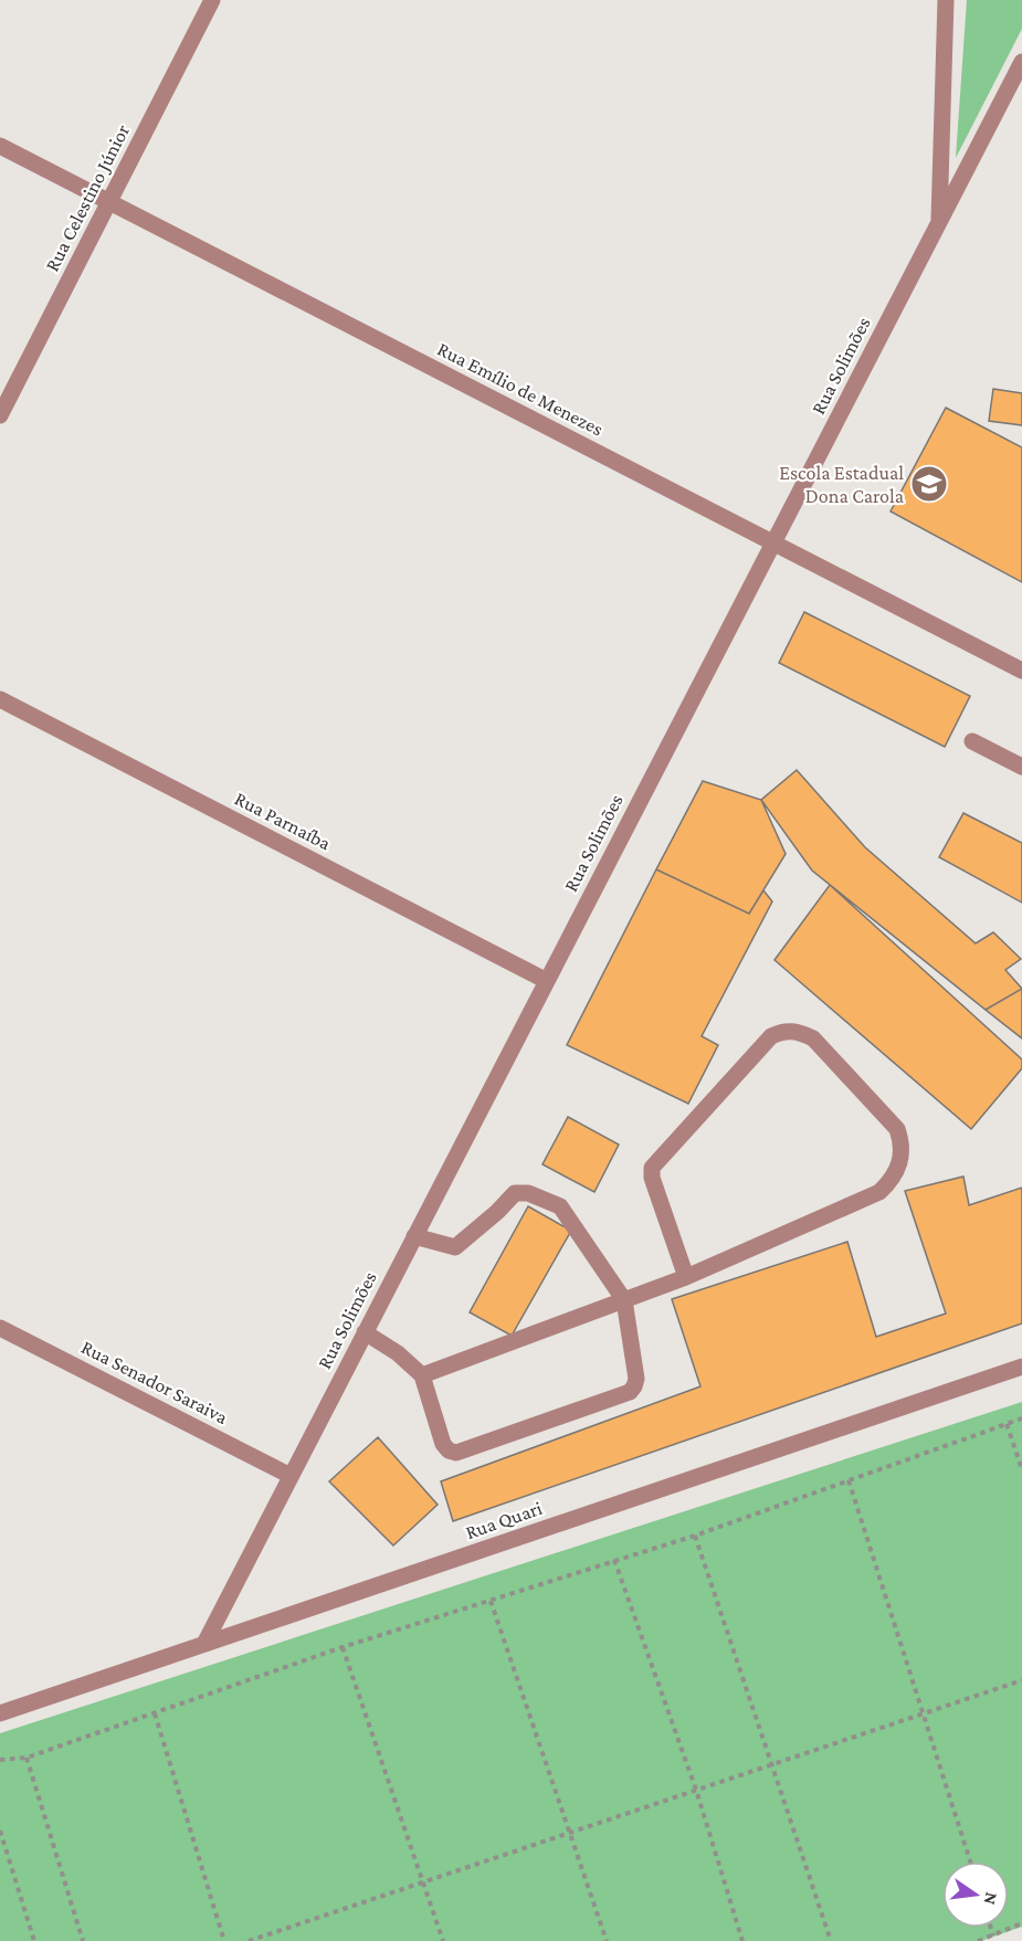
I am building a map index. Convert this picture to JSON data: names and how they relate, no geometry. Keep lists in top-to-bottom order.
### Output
{
  "streets": {
    "street": [
      "Rua Celestino Júnior",
      "Rua Solimões",
      "Rua Emílio de Menezes",
      "Rua Parnaíba",
      "Rua Senador Saraiva",
      "Rua Quari"
    ]
  },
  "crossings": [
    ["Rua Celestino Júnior", "Rua Emílio de Menezes"],
    ["Rua Solimões", "Rua Emílio de Menezes"],
    ["Rua Solimões", "Rua Parnaíba"],
    ["Rua Solimões", "Rua Senador Saraiva"],
    ["Rua Solimões", "Rua Quari"]
  ],
  "places": {
    "school or university": ["Escola Estadual Dona Carola"]
  },
  "north": "right"
}
